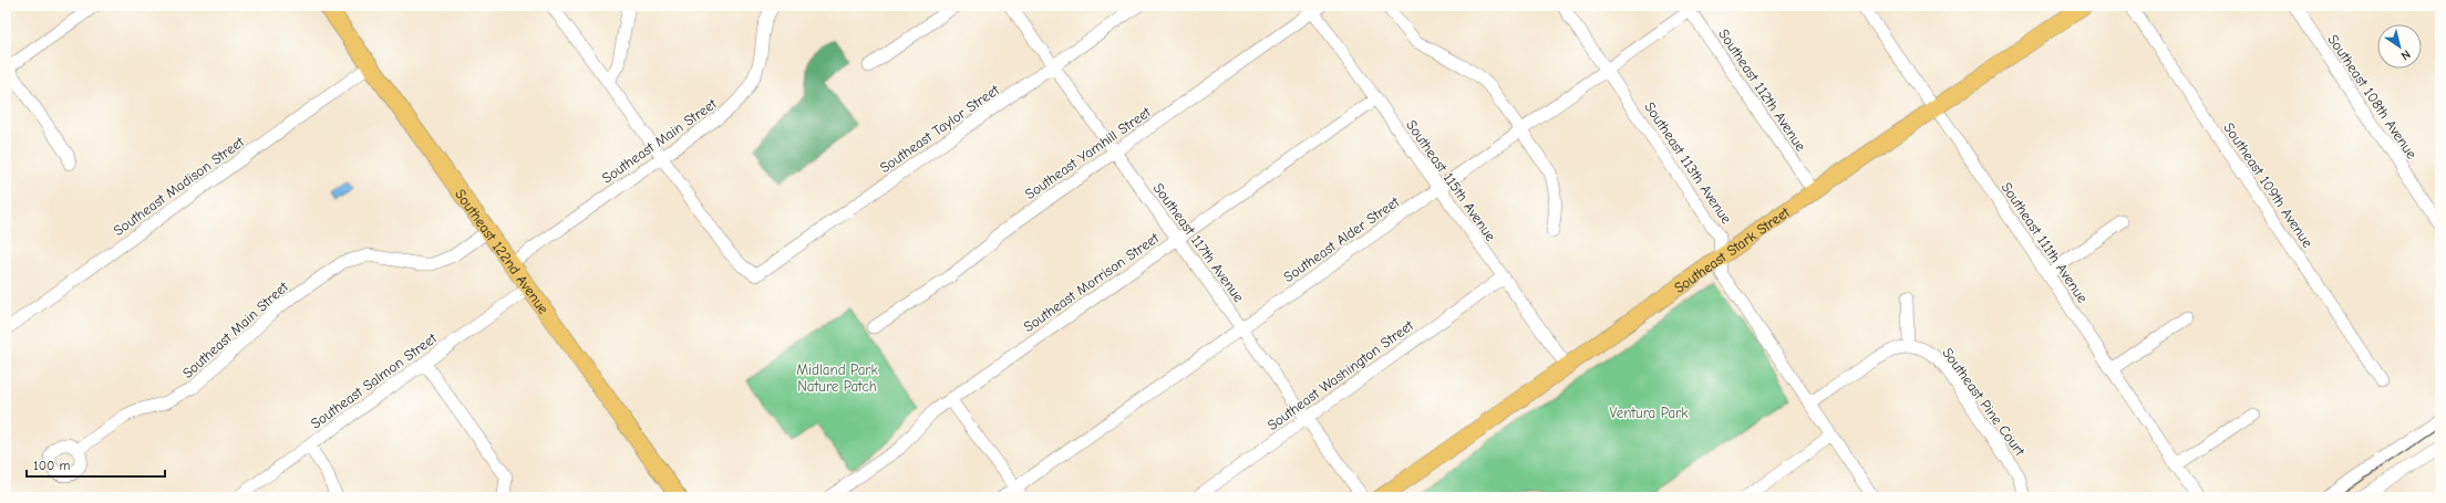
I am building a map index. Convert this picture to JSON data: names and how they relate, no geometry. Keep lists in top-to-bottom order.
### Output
{
  "streets": {
    "main road": ["Southeast Stark Street", "Southeast 122nd Avenue"],
    "street": [
      "Southeast 112th Avenue",
      "Southeast 108th Avenue",
      "Southeast Taylor Street",
      "Southeast Main Street",
      "Southeast Yamhill Street",
      "Southeast 113th Avenue",
      "Southeast 115th Avenue",
      "Southeast 109th Avenue",
      "Southeast Madison Street",
      "Southeast Alder Street",
      "Southeast 117th Avenue",
      "Southeast 111th Avenue",
      "Southeast Morrison Street",
      "Southeast Washington Street",
      "Southeast Salmon Street",
      "Southeast Pine Court"
    ]
  },
  "crossings": [
    ["Southeast 112th Avenue", "Southeast Alder Street"],
    ["Southeast 112th Avenue", "Southeast Stark Street"],
    ["Southeast Taylor Street", "Southeast Main Street"],
    ["Southeast Taylor Street", "Southeast 117th Avenue"],
    ["Southeast Main Street", "Southeast 122nd Avenue"],
    ["Southeast Yamhill Street", "Southeast 115th Avenue"],
    ["Southeast Yamhill Street", "Southeast 117th Avenue"],
    ["Southeast 113th Avenue", "Southeast Alder Street"],
    ["Southeast 113th Avenue", "Southeast Stark Street"],
    ["Southeast 115th Avenue", "Southeast Alder Street"],
    ["Southeast 115th Avenue", "Southeast Stark Street"],
    ["Southeast 115th Avenue", "Southeast Morrison Street"],
    ["Southeast 115th Avenue", "Southeast Washington Street"],
    ["Southeast Madison Street", "Southeast 122nd Avenue"],
    ["Southeast Alder Street", "Southeast 117th Avenue"],
    ["Southeast 117th Avenue", "Southeast Morrison Street"],
    ["Southeast 117th Avenue", "Southeast Washington Street"],
    ["Southeast 111th Avenue", "Southeast Stark Street"],
    ["Southeast 122nd Avenue", "Southeast Salmon Street"]
  ],
  "parks": ["Midland Park Nature Patch", "Ventura Park"],
  "scale_bar": "100 m",
  "north": "bottom right"
}
